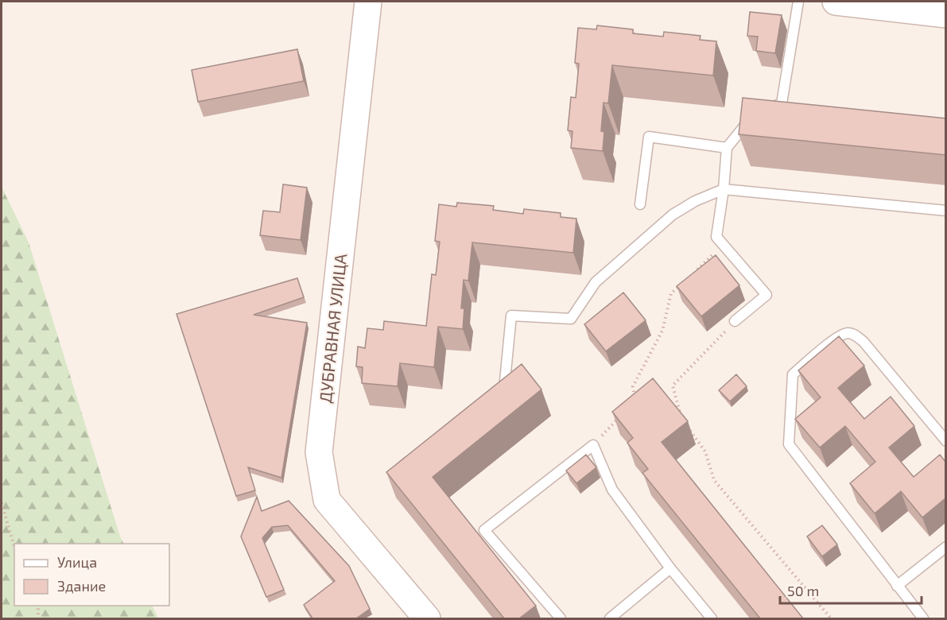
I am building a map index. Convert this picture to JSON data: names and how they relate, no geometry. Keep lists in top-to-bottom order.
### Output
{
  "streets": {
    "street": ["ДУБРАВНАЯ УЛИЦА"]
  },
  "legend": ["Улица", "Здание"],
  "scale_bar": "50 m"
}
